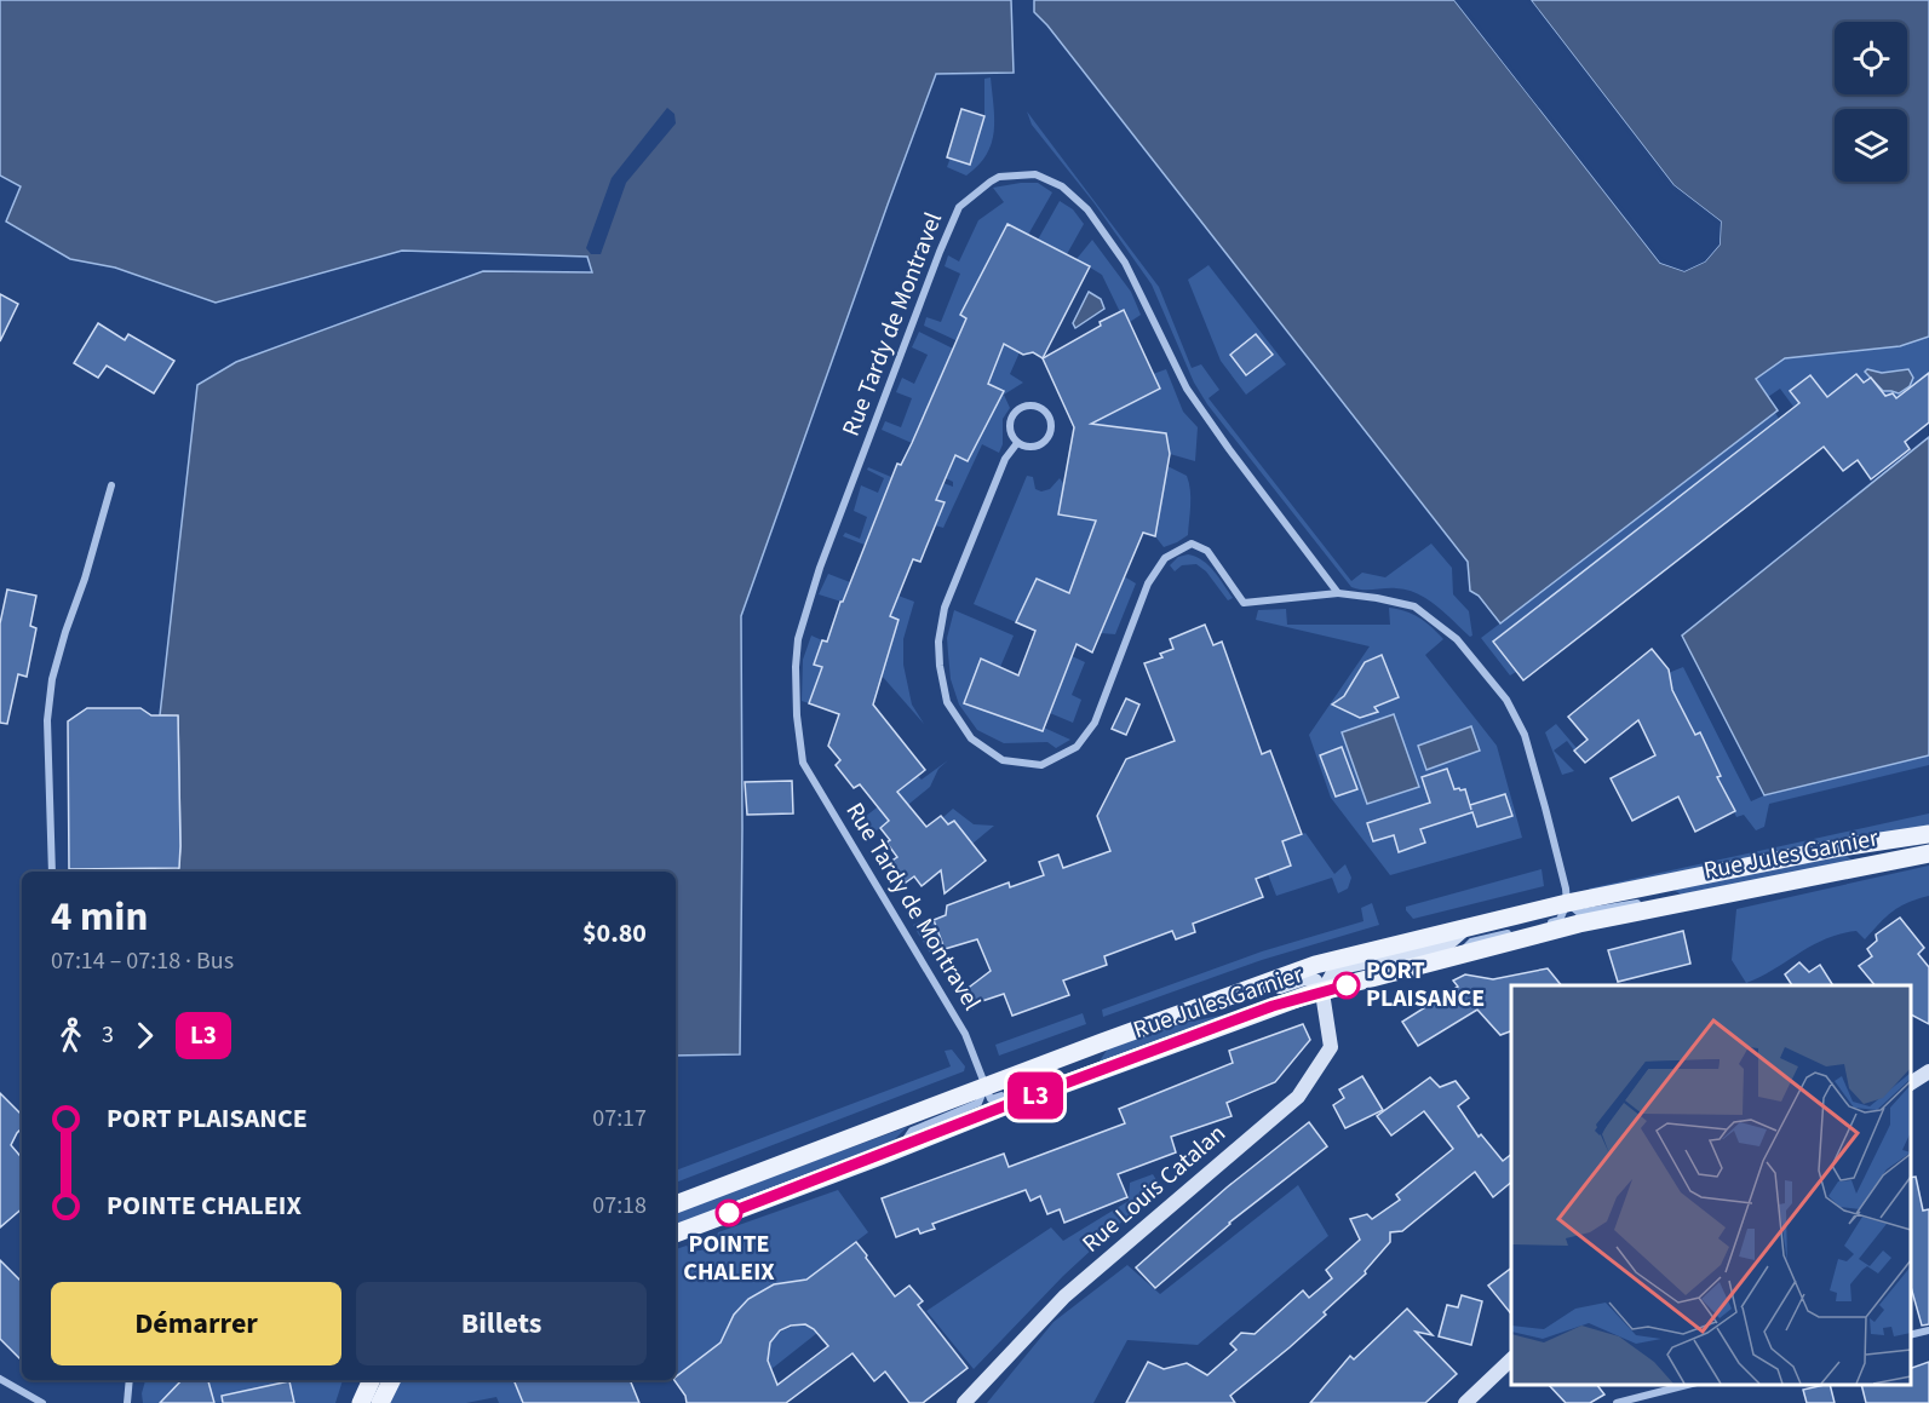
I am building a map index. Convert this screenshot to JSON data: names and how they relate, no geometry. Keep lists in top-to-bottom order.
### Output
{
  "streets": {
    "main road": ["Rue Jules Garnier"],
    "street": ["Rue Tardy de Montravel", "Rue Louis Catalan"]
  },
  "crossings": [
    ["Rue Tardy de Montravel", "Rue Jules Garnier"],
    ["Rue Jules Garnier", "Rue Louis Catalan"]
  ],
  "places": ["PORT PLAISANCE", "POINTE CHALEIX"],
  "lines": ["bus line L3"],
  "page": {
    "on_map": "L3",
    "heading": ["4 min", "07:14 – 07:18 · Bus", "$0.80"],
    "legs": ["3", "L3"],
    "list": [
      {
        "name": "PORT PLAISANCE",
        "value": "07:17"
      },
      {
        "name": "POINTE CHALEIX",
        "value": "07:18"
      }
    ],
    "buttons": ["Démarrer", "Billets"]
  }
}
